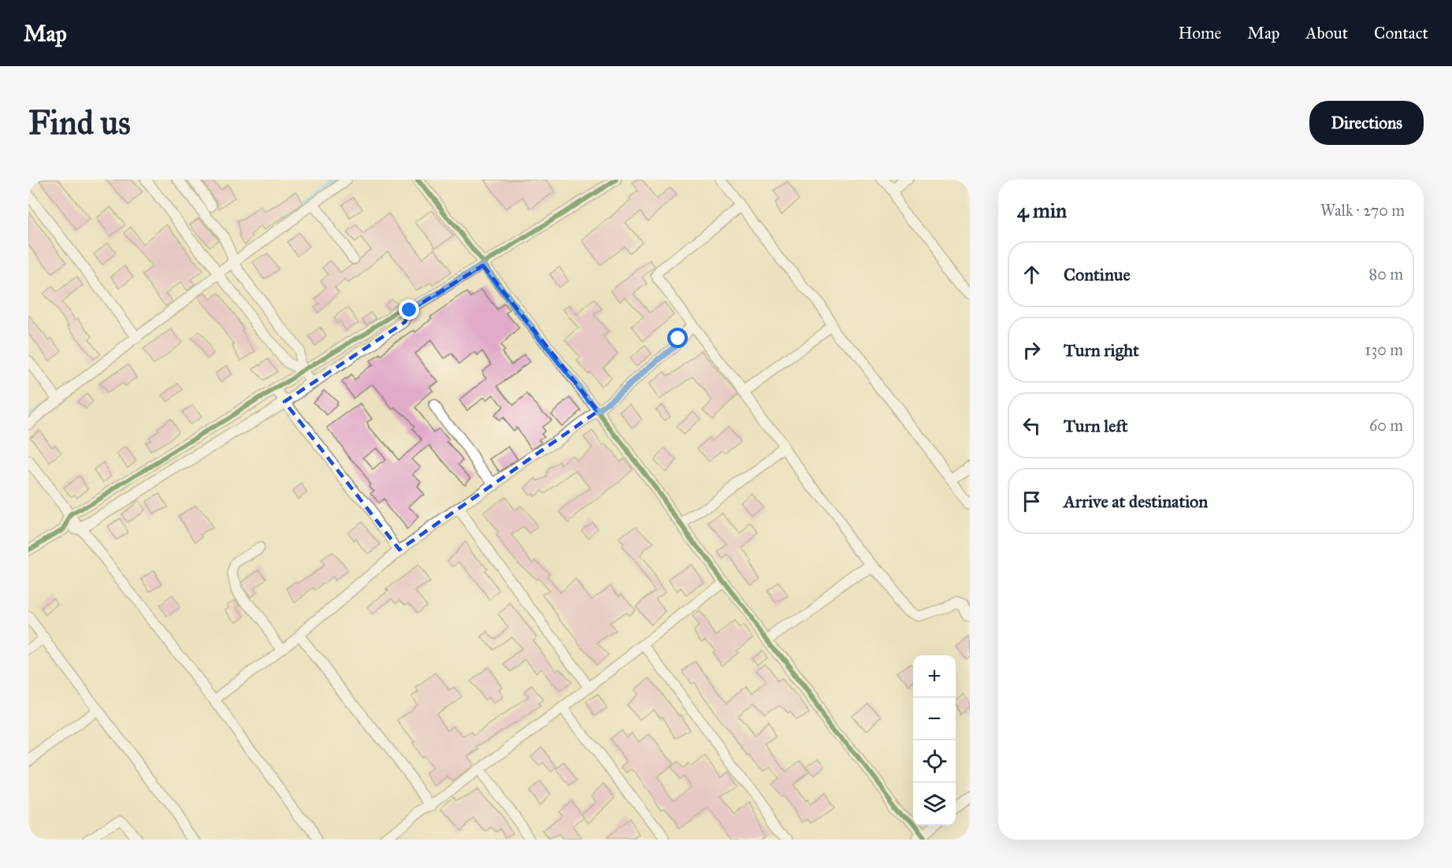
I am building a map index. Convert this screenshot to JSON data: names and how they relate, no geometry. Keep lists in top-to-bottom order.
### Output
{
  "page": {
    "header": "Map",
    "nav": [
      "Home",
      "Map",
      "About",
      "Contact"
    ],
    "buttons": "Directions",
    "title": "Find us",
    "heading": ["4 min", "Walk · 270 m"],
    "list": [
      ["Continue", "80 m"],
      ["Turn right", "130 m"],
      ["Turn left", "60 m"],
      "Arrive at destination"
    ],
    "map_buttons": ["+", "−"]
  }
}
